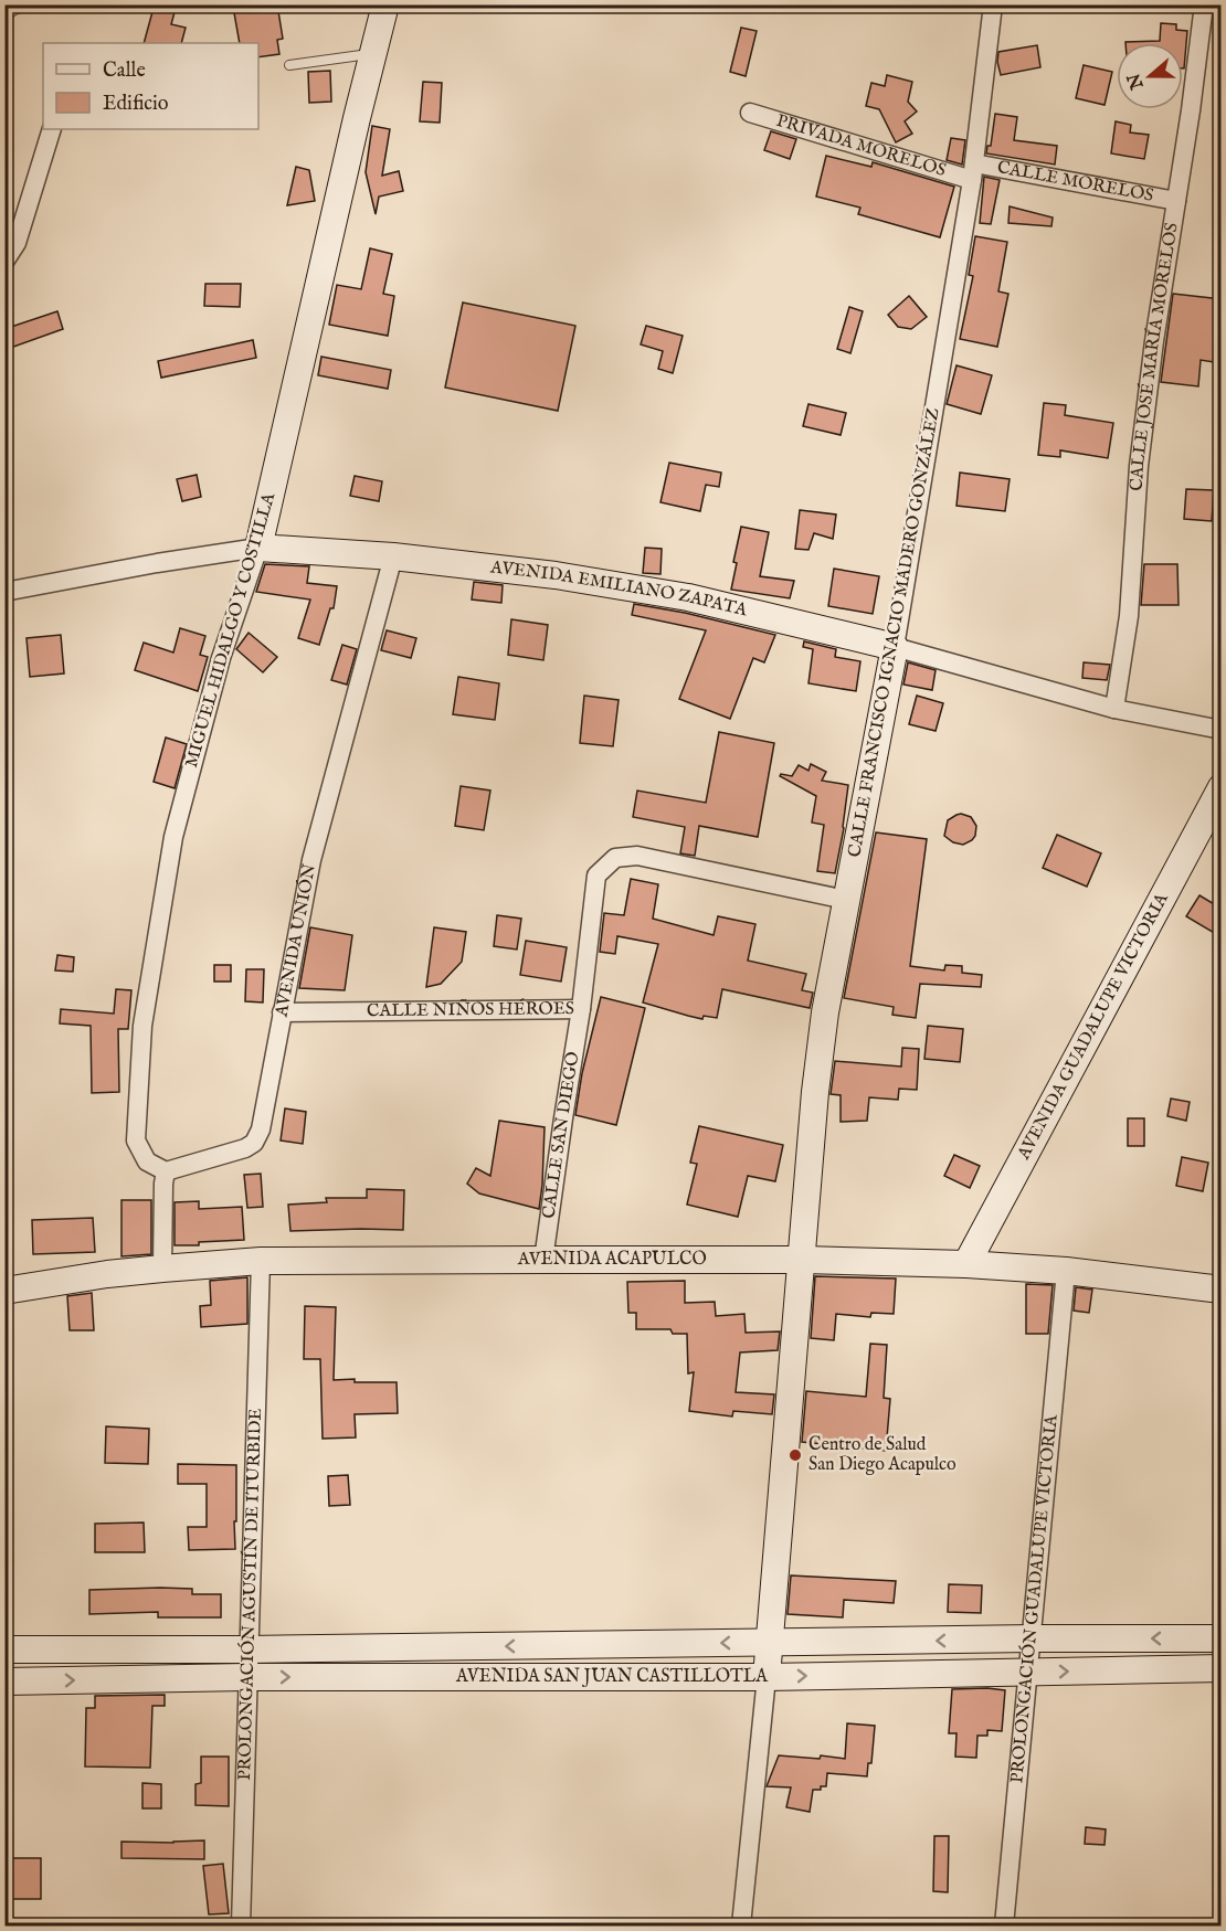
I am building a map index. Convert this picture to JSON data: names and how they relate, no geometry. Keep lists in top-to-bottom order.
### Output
{
  "streets": {
    "street": [
      "PRIVADA MORELOS",
      "CALLE MORELOS",
      "CALLE JOSÉ MARÍA MORELOS",
      "AVENIDA EMILIANO ZAPATA",
      "MIGUEL HIDALGO Y COSTILLA",
      "CALLE FRANCISCO IGNACIO MADERO GONZÁLEZ",
      "AVENIDA UNIÓN",
      "CALLE NIÑOS HÉROES",
      "AVENIDA GUADALUPE VICTORIA",
      "CALLE SAN DIEGO",
      "AVENIDA ACAPULCO",
      "PROLONGACIÓN AGUSTÍN DE ITURBIDE",
      "PROLONGACIÓN GUADALUPE VICTORIA",
      "AVENIDA SAN JUAN CASTILLOTLA"
    ]
  },
  "crossings": [
    ["PRIVADA MORELOS", "CALLE MORELOS"],
    ["PRIVADA MORELOS", "CALLE FRANCISCO IGNACIO MADERO GONZÁLEZ"],
    ["CALLE MORELOS", "CALLE JOSÉ MARÍA MORELOS"],
    ["CALLE MORELOS", "CALLE FRANCISCO IGNACIO MADERO GONZÁLEZ"],
    ["CALLE JOSÉ MARÍA MORELOS", "AVENIDA EMILIANO ZAPATA"],
    ["AVENIDA EMILIANO ZAPATA", "MIGUEL HIDALGO Y COSTILLA"],
    ["AVENIDA EMILIANO ZAPATA", "CALLE FRANCISCO IGNACIO MADERO GONZÁLEZ"],
    ["AVENIDA EMILIANO ZAPATA", "AVENIDA UNIÓN"],
    ["MIGUEL HIDALGO Y COSTILLA", "AVENIDA UNIÓN"],
    ["CALLE FRANCISCO IGNACIO MADERO GONZÁLEZ", "CALLE NIÑOS HÉROES"],
    ["CALLE FRANCISCO IGNACIO MADERO GONZÁLEZ", "AVENIDA ACAPULCO"],
    ["CALLE FRANCISCO IGNACIO MADERO GONZÁLEZ", "AVENIDA SAN JUAN CASTILLOTLA"],
    ["AVENIDA UNIÓN", "CALLE NIÑOS HÉROES"],
    ["CALLE NIÑOS HÉROES", "CALLE SAN DIEGO"],
    ["AVENIDA GUADALUPE VICTORIA", "AVENIDA ACAPULCO"],
    ["CALLE SAN DIEGO", "AVENIDA ACAPULCO"],
    ["AVENIDA ACAPULCO", "PROLONGACIÓN AGUSTÍN DE ITURBIDE"],
    ["AVENIDA ACAPULCO", "PROLONGACIÓN GUADALUPE VICTORIA"],
    ["PROLONGACIÓN AGUSTÍN DE ITURBIDE", "AVENIDA SAN JUAN CASTILLOTLA"],
    ["PROLONGACIÓN GUADALUPE VICTORIA", "AVENIDA SAN JUAN CASTILLOTLA"]
  ],
  "places": ["Centro de Salud San Diego Acapulco"],
  "legend": ["Calle", "Edificio"],
  "north": "left"
}
